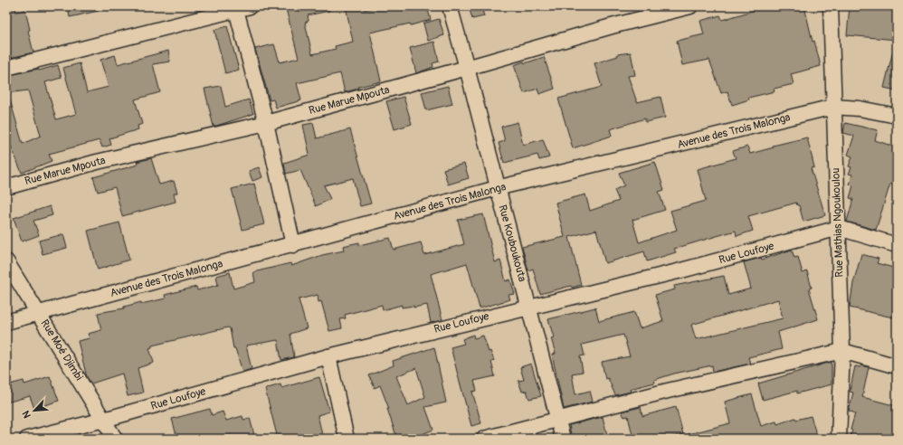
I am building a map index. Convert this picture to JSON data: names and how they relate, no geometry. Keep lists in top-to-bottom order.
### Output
{
  "streets": {
    "street": [
      "Rue Marue Mpouta",
      "Avenue des Trois Malonga",
      "Rue Mathias Ngoukoulou",
      "Rue Kouboukouta",
      "Rue Loufoye",
      "Rue Moé Djimbi"
    ]
  },
  "crossings": [
    ["Rue Marue Mpouta", "Rue Kouboukouta"],
    ["Avenue des Trois Malonga", "Rue Mathias Ngoukoulou"],
    ["Avenue des Trois Malonga", "Rue Kouboukouta"],
    ["Avenue des Trois Malonga", "Rue Moé Djimbi"],
    ["Rue Mathias Ngoukoulou", "Rue Loufoye"],
    ["Rue Kouboukouta", "Rue Loufoye"],
    ["Rue Loufoye", "Rue Moé Djimbi"]
  ],
  "north": "bottom left"
}
